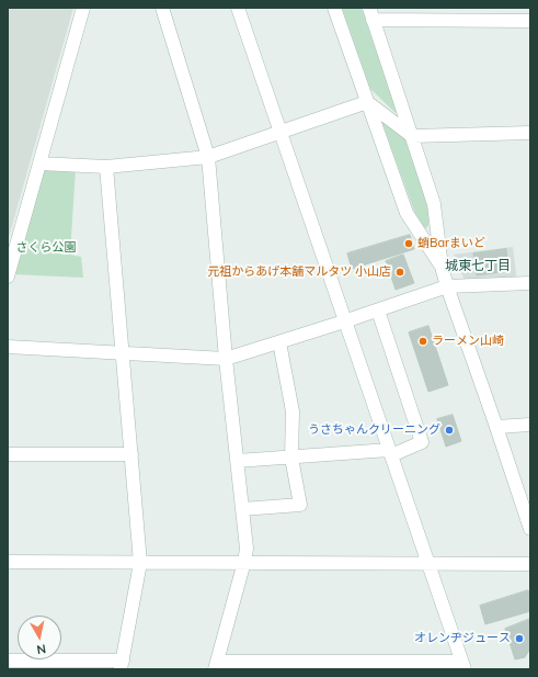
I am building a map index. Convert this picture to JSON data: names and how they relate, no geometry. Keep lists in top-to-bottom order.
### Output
{
  "districts": ["城東七丁目"],
  "parks": ["さくら公園"],
  "places": [
    "蛸Barまいど",
    "元祖からあげ本舗マルタツ 小山店",
    "ラーメン山崎",
    "うさちゃんクリーニング",
    "オレンヂジュース"
  ],
  "north": "bottom"
}
